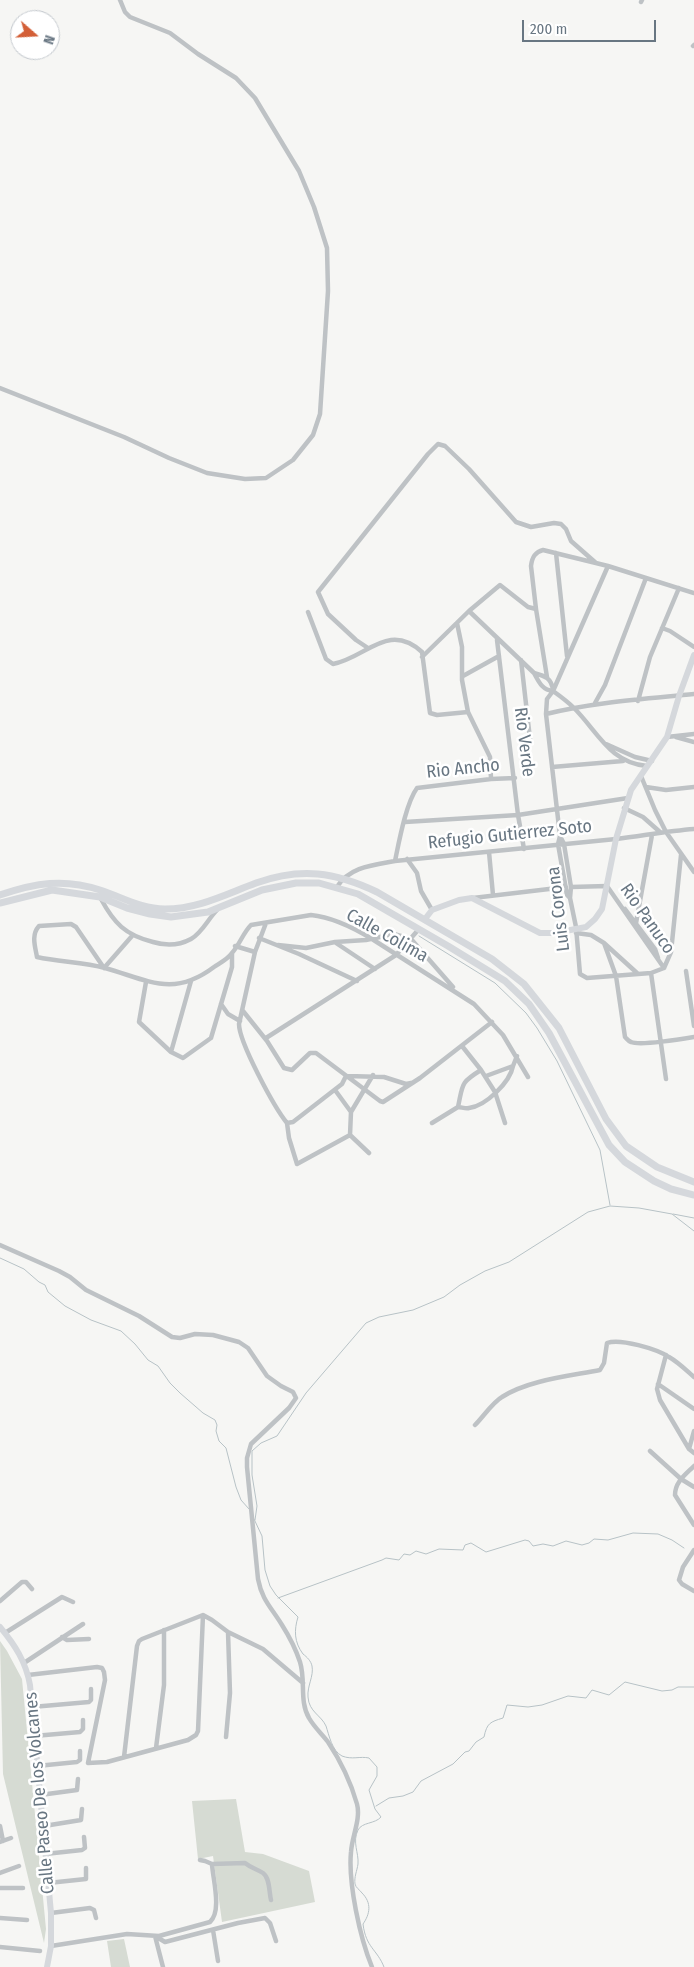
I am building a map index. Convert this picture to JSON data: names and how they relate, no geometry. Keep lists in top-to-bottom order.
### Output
{
  "streets": {
    "street": [
      "Rio Verde",
      "Rio Ancho",
      "Refugio Gutierrez Soto",
      "Luis Corona",
      "Rio Panuco",
      "Calle Colima",
      "Calle Paseo De los Volcanes"
    ]
  },
  "crossings": [
    ["Rio Verde", "Rio Ancho"],
    ["Rio Verde", "Refugio Gutierrez Soto"],
    ["Refugio Gutierrez Soto", "Luis Corona"]
  ],
  "scale_bar": "200 m",
  "north": "right"
}
